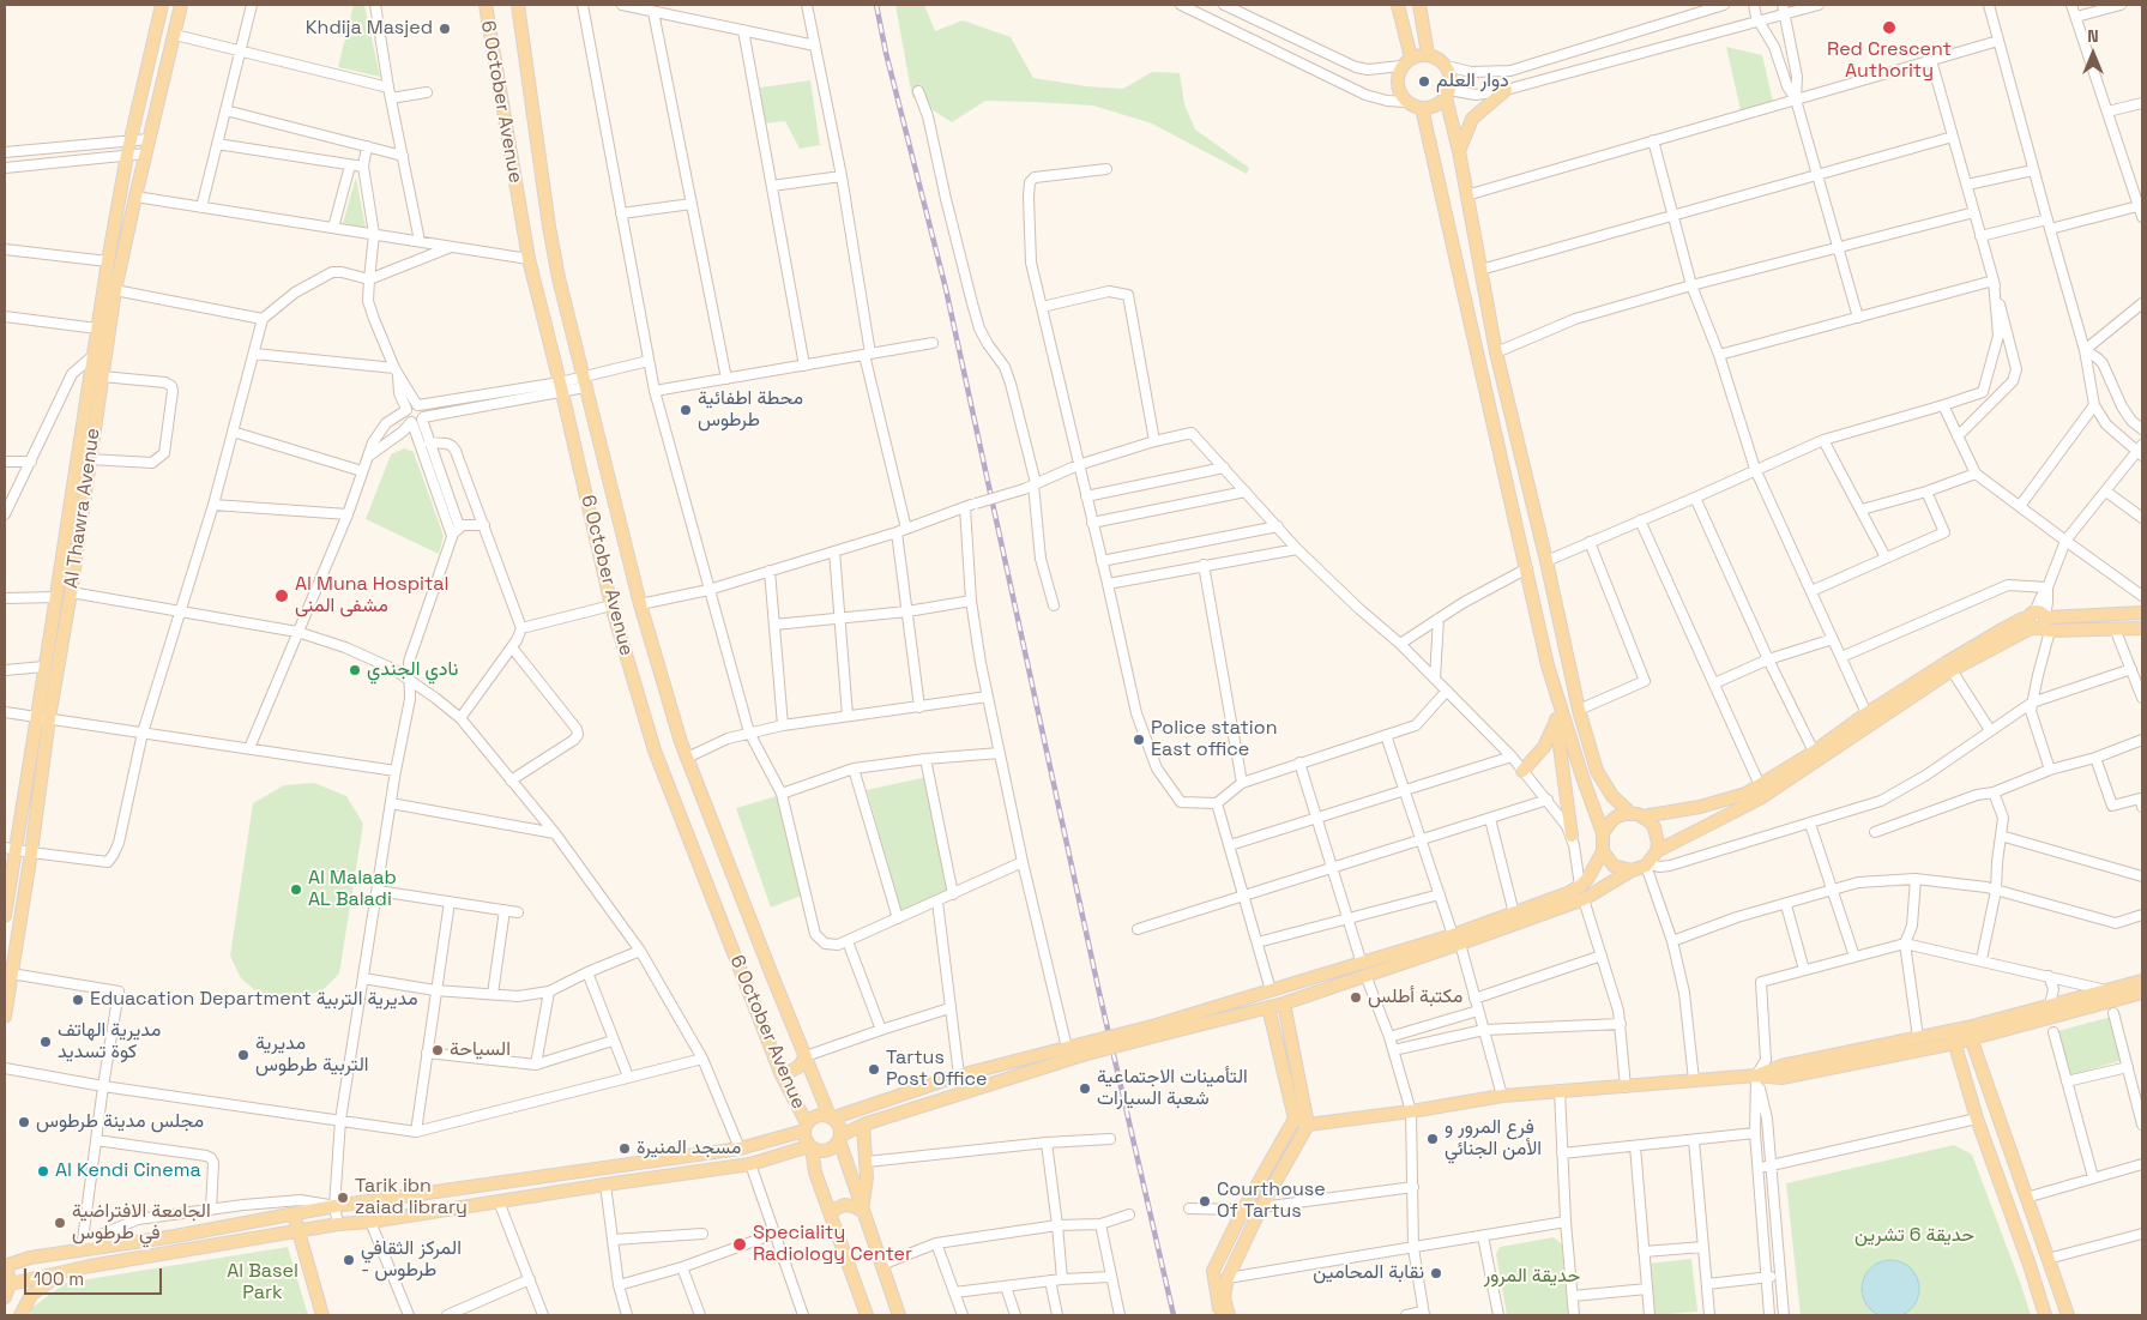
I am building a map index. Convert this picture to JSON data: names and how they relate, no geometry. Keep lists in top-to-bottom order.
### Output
{
  "streets": {
    "main road": ["6 October Avenue", "Al Thawra Avenue"]
  },
  "parks": ["حديقة 6 تشرين", "Al Basel Park", "حديقة المرور"],
  "places": [
    "Red Crescent Authority",
    "Khdija Masjed",
    "دوار العلم",
    "محطة اطفائية طرطوس",
    "Al Muna Hospital مشفى المنى",
    "نادي الجندي",
    "Police station East office",
    "Al Malaab AL Baladi",
    "مكتبة أطلس",
    "Eduacation Department مديرية التربية",
    "مديرية الهاتف كوة تسديد",
    "السياحة",
    "مديرية التربية طرطوس",
    "Tartus Post Office",
    "التأمينات الاجتماعية شعبة السيارات",
    "مجلس مدينة طرطوس",
    "فرع المرور و الأمن الجنائي",
    "مسجد المنيرة",
    "Al Kendi Cinema",
    "Tarik ibn zaiad library",
    "Courthouse Of Tartus",
    "الجامعة الافتراضية في طرطوس",
    "Speciality Radiology Center",
    "المركز الثقافي - طرطوس",
    "نقابة المحامين"
  ],
  "scale_bar": "100 m",
  "north": "top"
}
